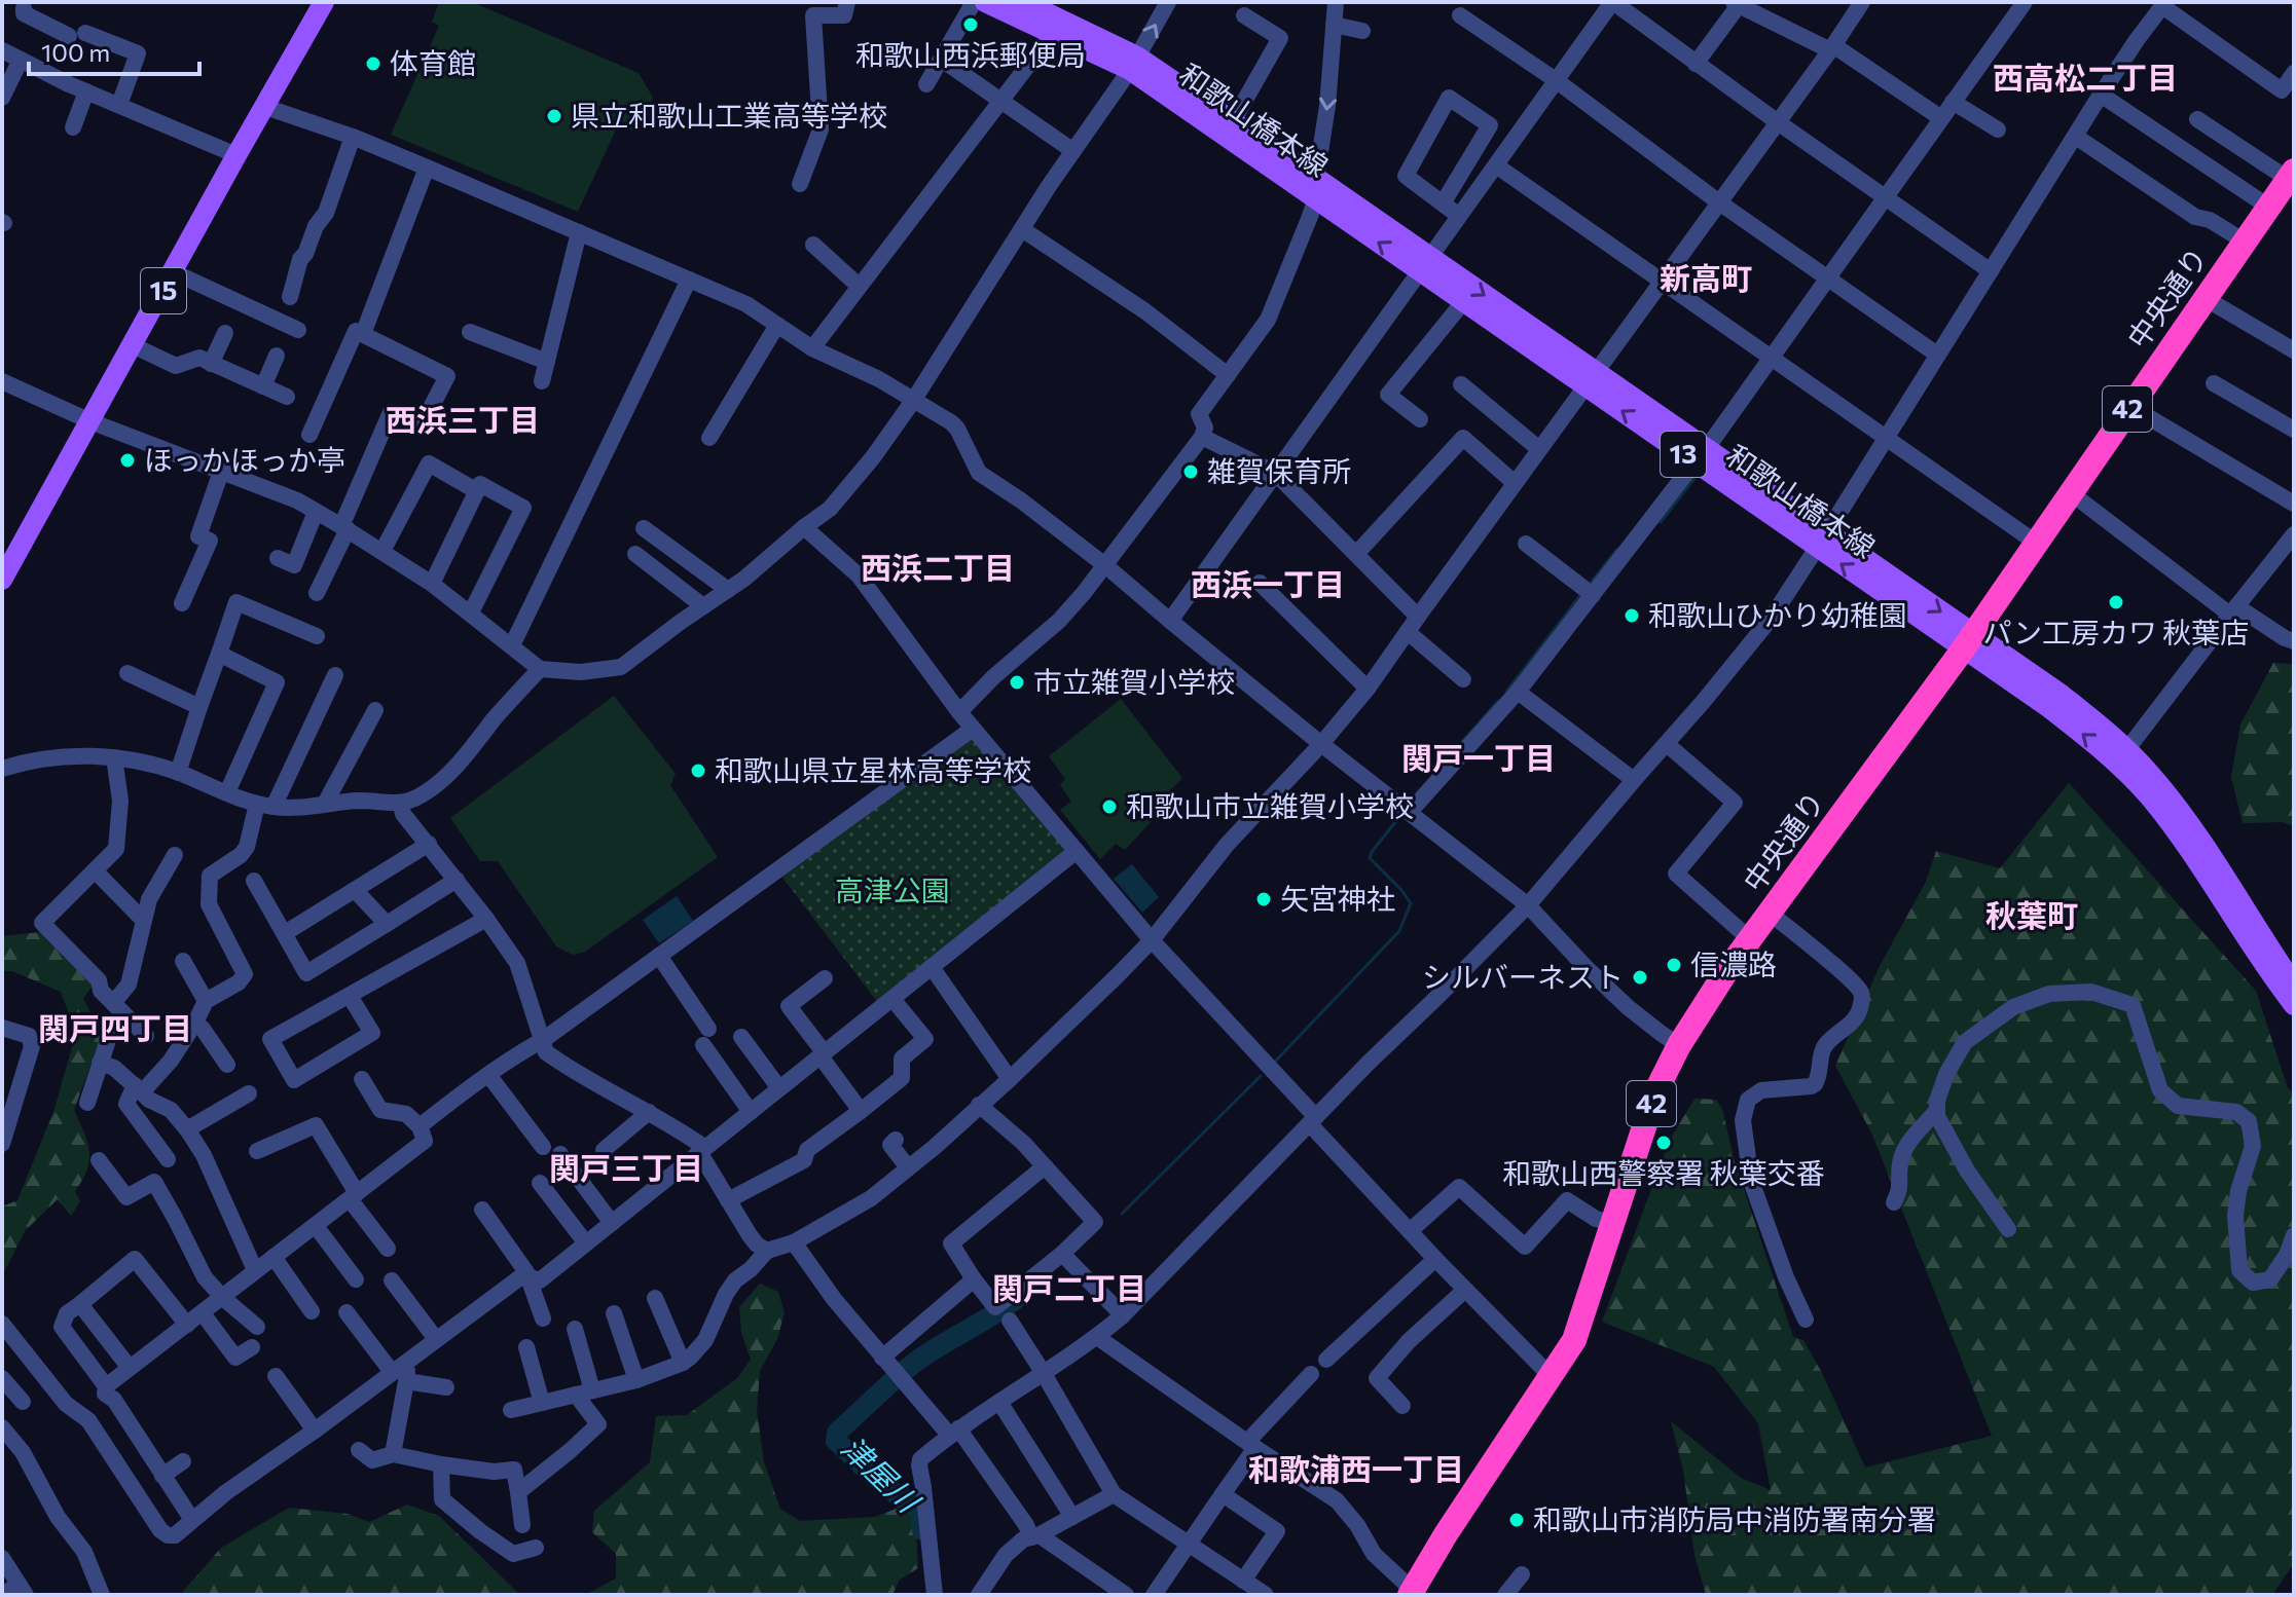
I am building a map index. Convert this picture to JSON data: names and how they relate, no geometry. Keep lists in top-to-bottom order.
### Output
{
  "streets": {
    "highway": ["中央通り", "42"],
    "main road": ["和歌山橋本線", "15", "13"]
  },
  "crossings": [
    ["和歌山橋本線", "中央通り"]
  ],
  "districts": [
    "西高松二丁目",
    "新高町",
    "西浜三丁目",
    "西浜二丁目",
    "西浜一丁目",
    "関戸一丁目",
    "秋葉町",
    "関戸四丁目",
    "関戸三丁目",
    "関戸二丁目",
    "和歌浦西一丁目"
  ],
  "water": ["津屋川"],
  "parks": ["高津公園"],
  "places": [
    "和歌山西浜郵便局",
    "体育館",
    "県立和歌山工業高等学校",
    "ほっかほっか亭",
    "雑賀保育所",
    "パン工房カワ 秋葉店",
    "和歌山ひかり幼稚園",
    "市立雑賀小学校",
    "和歌山県立星林高等学校",
    "和歌山市立雑賀小学校",
    "矢宮神社",
    "信濃路",
    "シルバーネスト",
    "和歌山西警察署 秋葉交番",
    "和歌山市消防局中消防署南分署"
  ],
  "scale_bar": "100 m"
}
